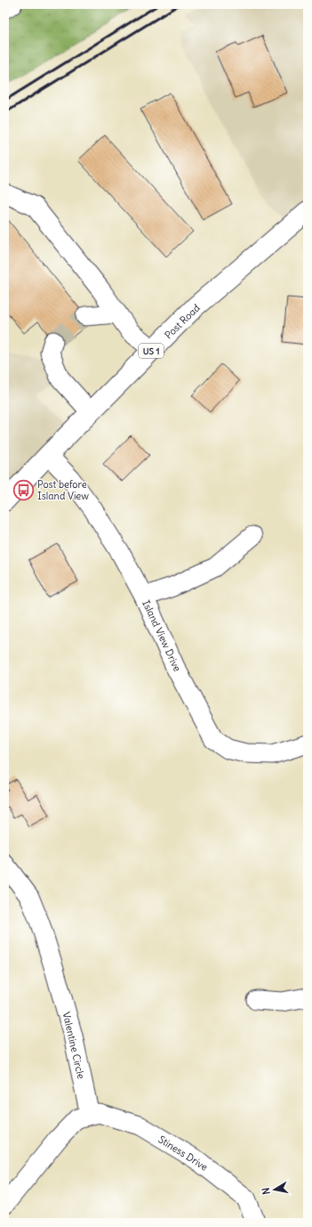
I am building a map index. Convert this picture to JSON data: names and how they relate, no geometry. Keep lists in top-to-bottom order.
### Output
{
  "streets": {
    "main road": ["Post Road", "US 1"],
    "street": ["Island View Drive", "Valentine Circle", "Stiness Drive"]
  },
  "crossings": [
    ["Post Road", "Island View Drive"],
    ["Valentine Circle", "Stiness Drive"]
  ],
  "places": {
    "bus stop": ["Post before Island View"]
  },
  "north": "left"
}
